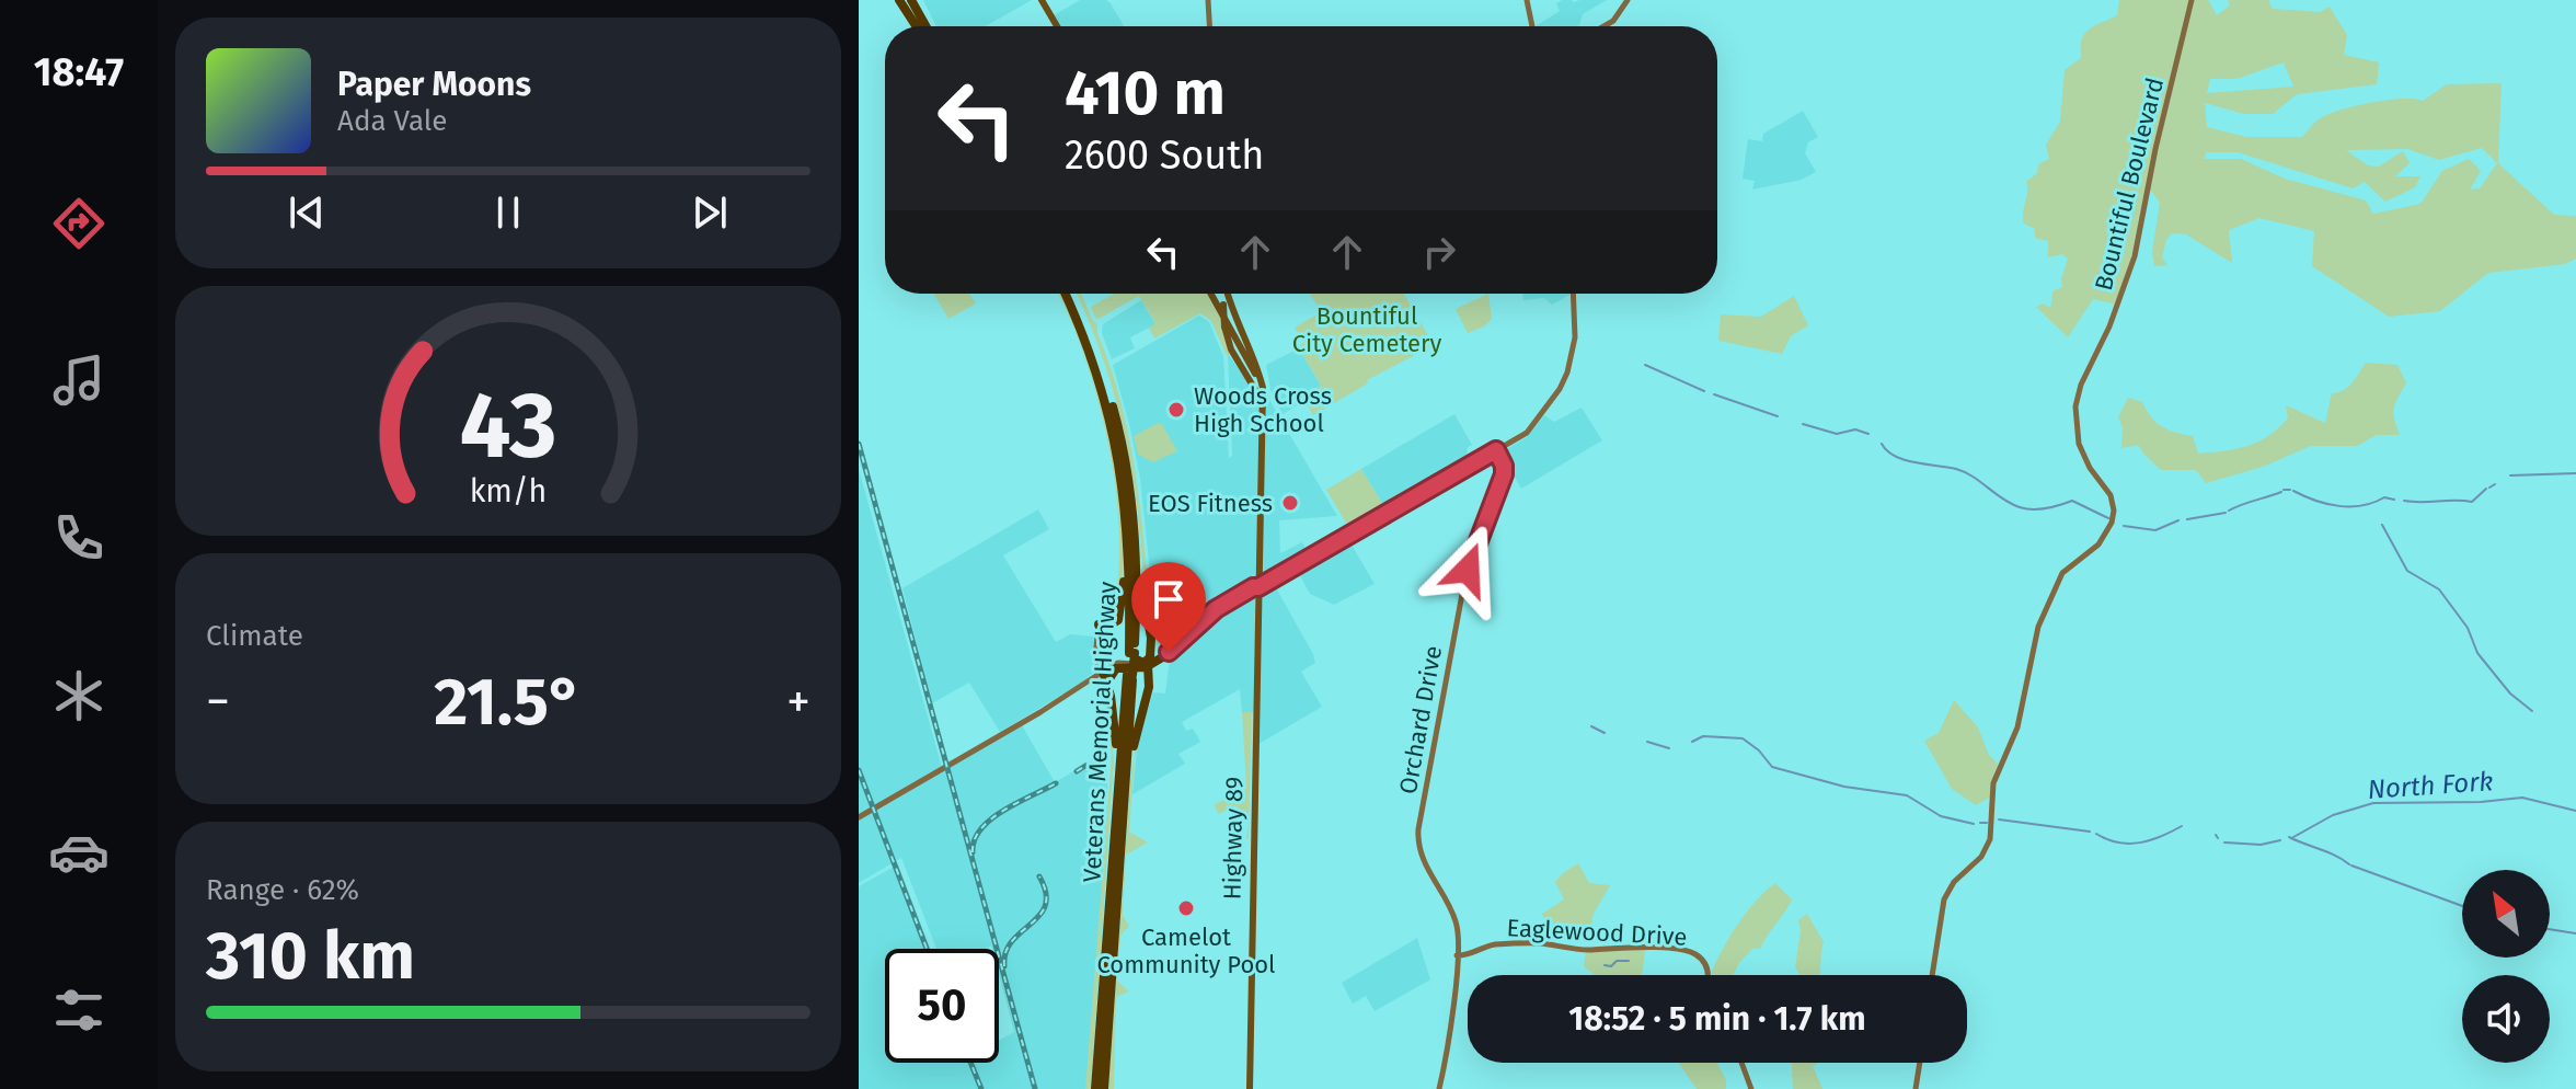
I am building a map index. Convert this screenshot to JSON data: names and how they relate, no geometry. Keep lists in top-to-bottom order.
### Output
{
  "streets": {
    "highway": ["Veterans Memorial Highway"],
    "main road": [
      "Bountiful Boulevard",
      "Orchard Drive",
      "Highway 89",
      "Eaglewood Drive"
    ]
  },
  "crossings": [
    ["Orchard Drive", "Eaglewood Drive"]
  ],
  "water": ["North Fork"],
  "parks": ["Bountiful City Cemetery"],
  "places": ["Woods Cross High School", "EOS Fitness", "Camelot Community Pool"],
  "north": "top left",
  "page": {
    "tabs": "18:47",
    "turn": ["410 m", "2600 South"],
    "song": ["Paper Moons", "Ada Vale"],
    "tile": [
      "Climate",
      ["Range · 62%", "310 km"]
    ],
    "heat": ["−", "21.5°", "+"],
    "limit": "50",
    "trip": "18:52 · 5 min · 1.7 km",
    "gauge": ["43", "km/h"]
  }
}
